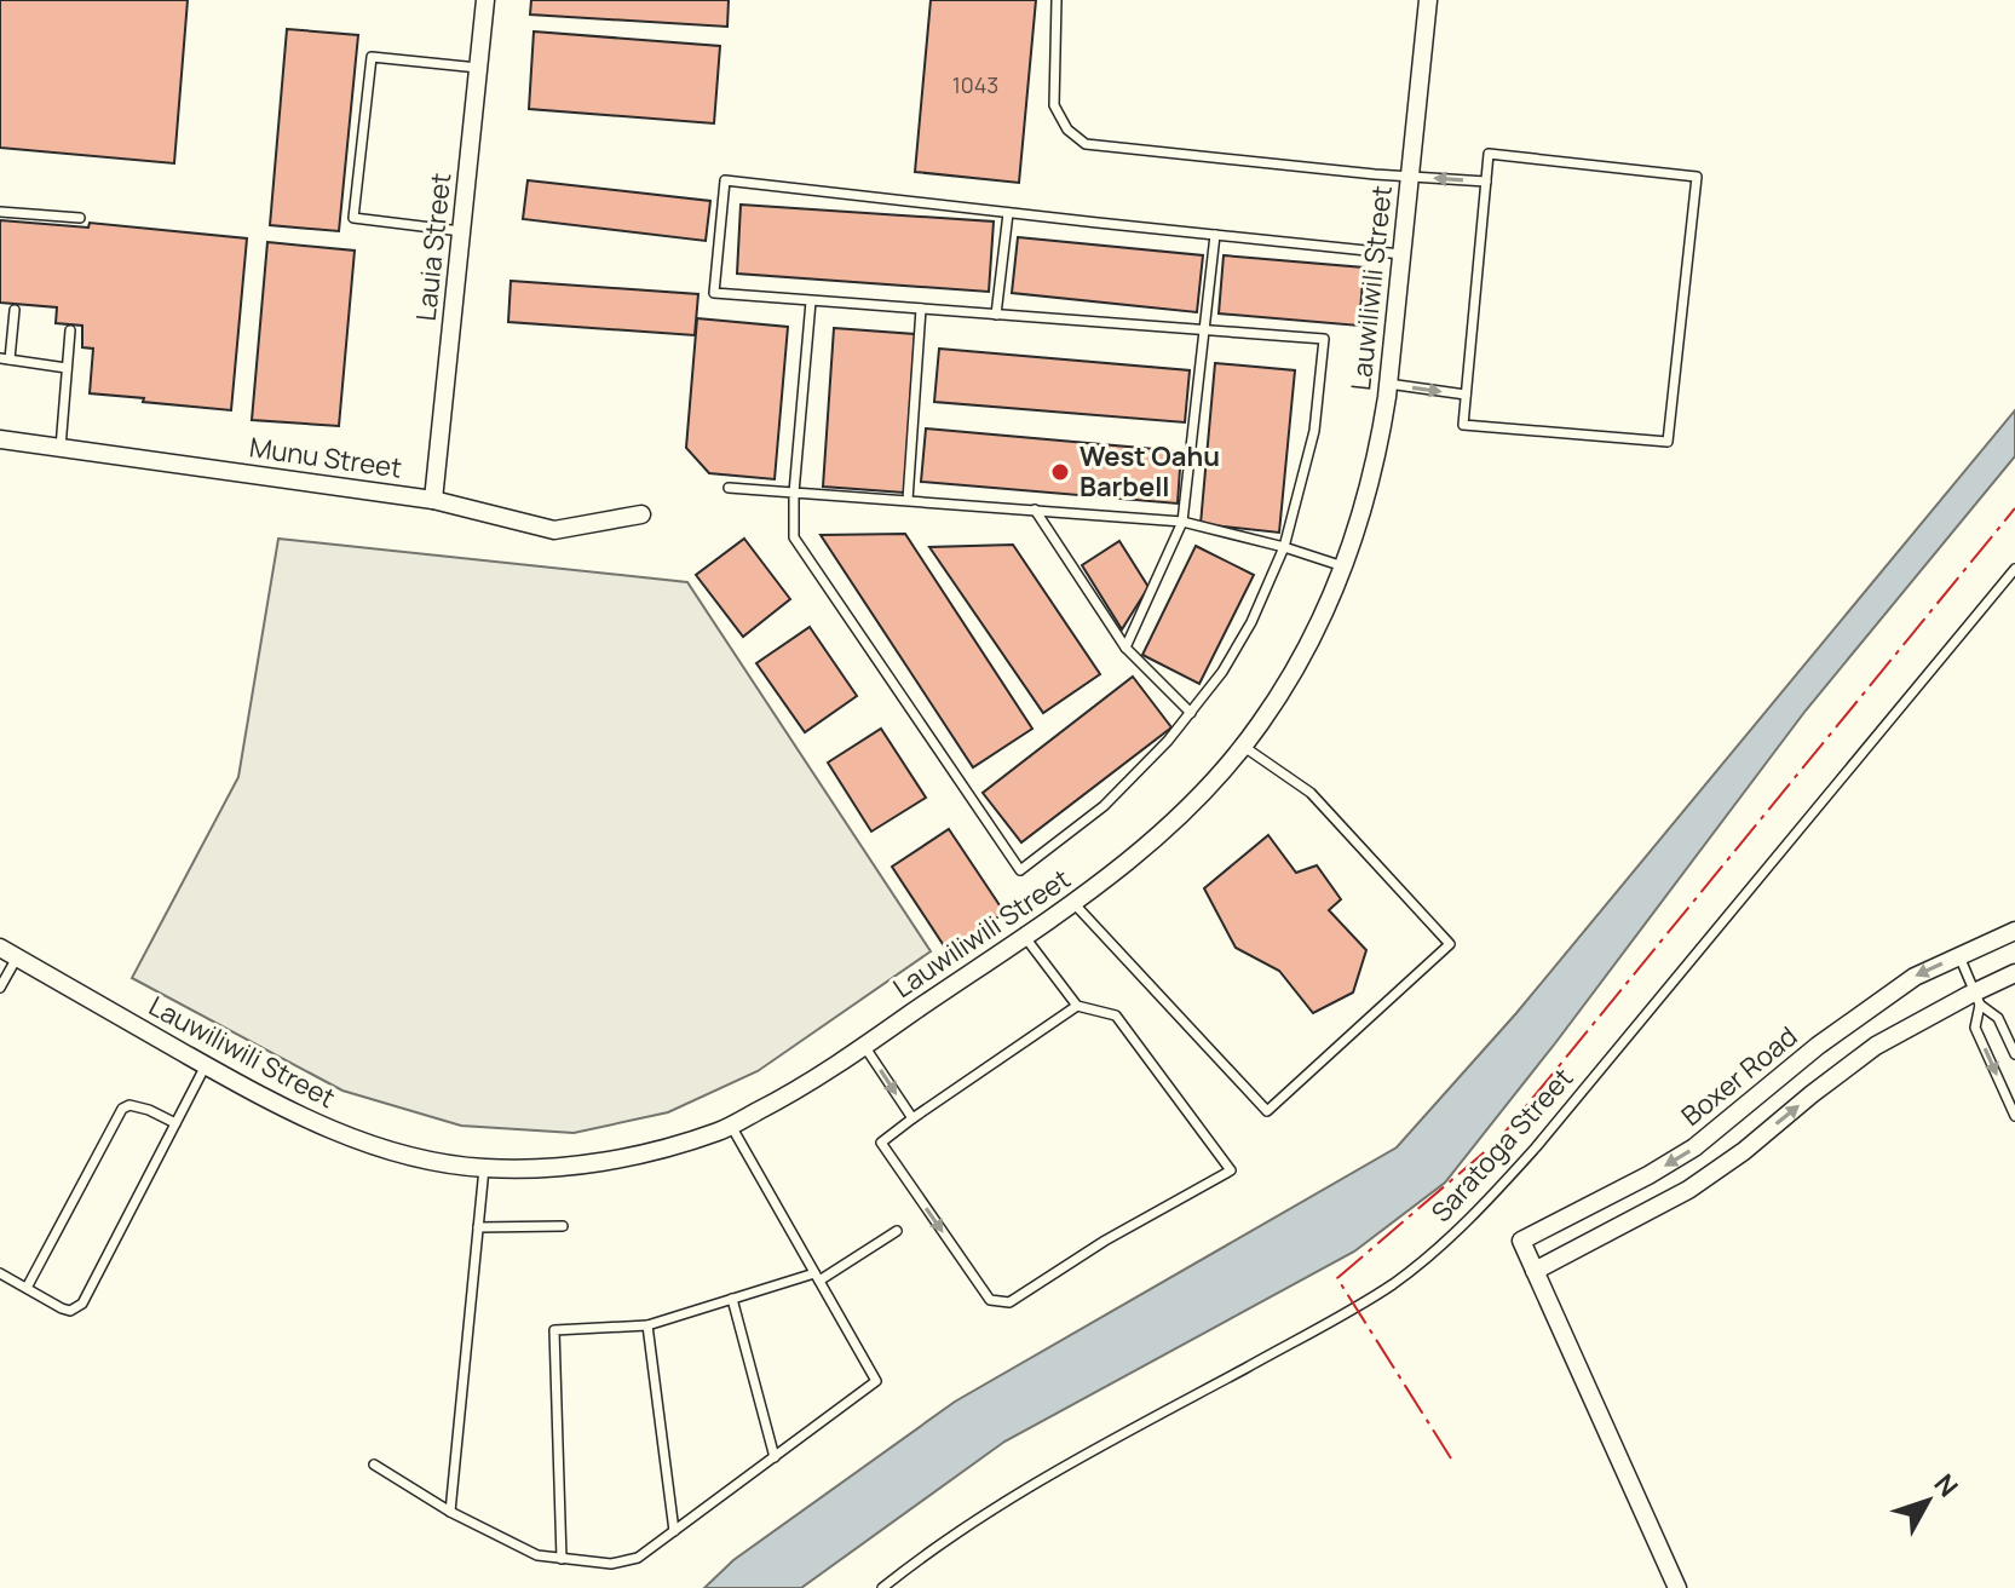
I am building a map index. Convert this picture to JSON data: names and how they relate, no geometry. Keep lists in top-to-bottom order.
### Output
{
  "streets": {
    "street": [
      "Lauia Street",
      "Lauwiliwili Street",
      "Munu Street",
      "Boxer Road"
    ],
    "lane": ["Saratoga Street"]
  },
  "crossings": [
    ["Lauia Street", "Munu Street"]
  ],
  "places": ["West Oahu Barbell"],
  "house_numbers": ["1043"],
  "north": "top right"
}
